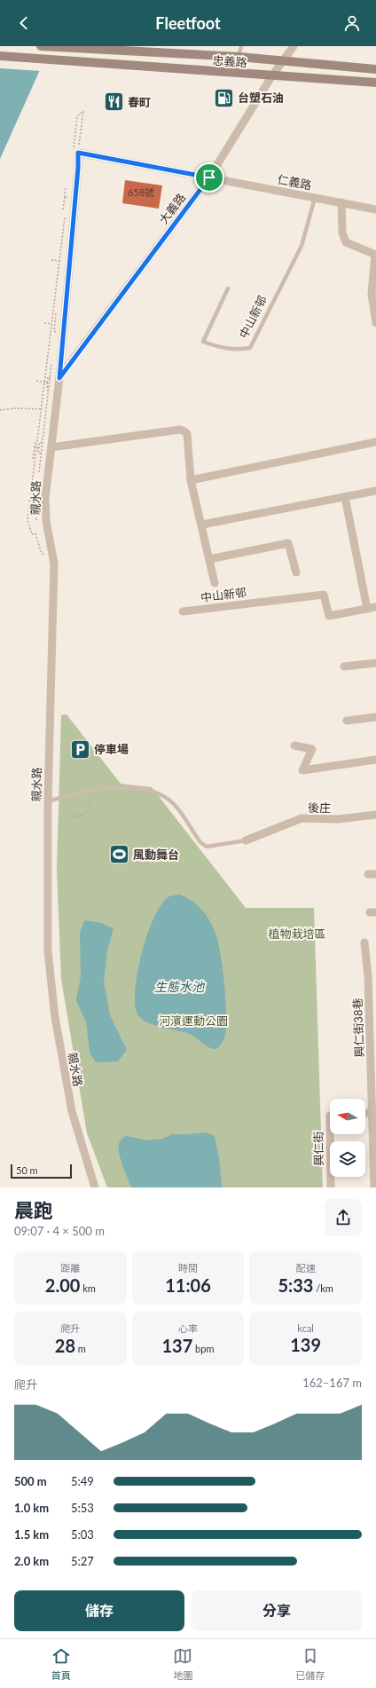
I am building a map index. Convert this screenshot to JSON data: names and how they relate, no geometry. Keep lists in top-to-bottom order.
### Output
{
  "streets": {
    "street": [
      "忠義路",
      "仁義路",
      "大義路",
      "中山新邨",
      "親水路",
      "後庄",
      "興仁街38巷",
      "興仁街"
    ]
  },
  "crossings": [
    ["忠義路", "大義路"],
    ["仁義路", "大義路"],
    ["仁義路", "中山新邨"],
    ["仁義路", "親水路"],
    ["大義路", "親水路"],
    ["中山新邨", "親水路"]
  ],
  "water": ["生態水池"],
  "parks": ["植物栽培區", "河濱運動公園"],
  "places": {
    "fuel station": ["台塑石油"],
    "restaurant": ["春町"],
    "parking": ["停車場"],
    "sports": ["風動舞台"]
  },
  "house_numbers": ["658號"],
  "scale_bar": "50 m",
  "north": "left",
  "page": {
    "header": "Fleetfoot",
    "scale": "50 m",
    "heading": ["晨跑", "09:07 · 4 × 500 m"],
    "stats": [
      ["距離", "2.00 km"],
      ["時間", "11:06"],
      ["配速", "5:33 /km"],
      ["爬升", "28 m"],
      ["心率", "137 bpm"],
      ["kcal", "139"]
    ],
    "chart": ["爬升", "162–167 m"],
    "list": [
      {
        "name": "500 m",
        "note": "5:49"
      },
      {
        "name": "1.0 km",
        "note": "5:53"
      },
      {
        "name": "1.5 km",
        "note": "5:03"
      },
      {
        "name": "2.0 km",
        "note": "5:27"
      }
    ],
    "buttons": ["儲存", "分享"],
    "tabs": ["首頁", "地圖", "已儲存"]
  }
}
